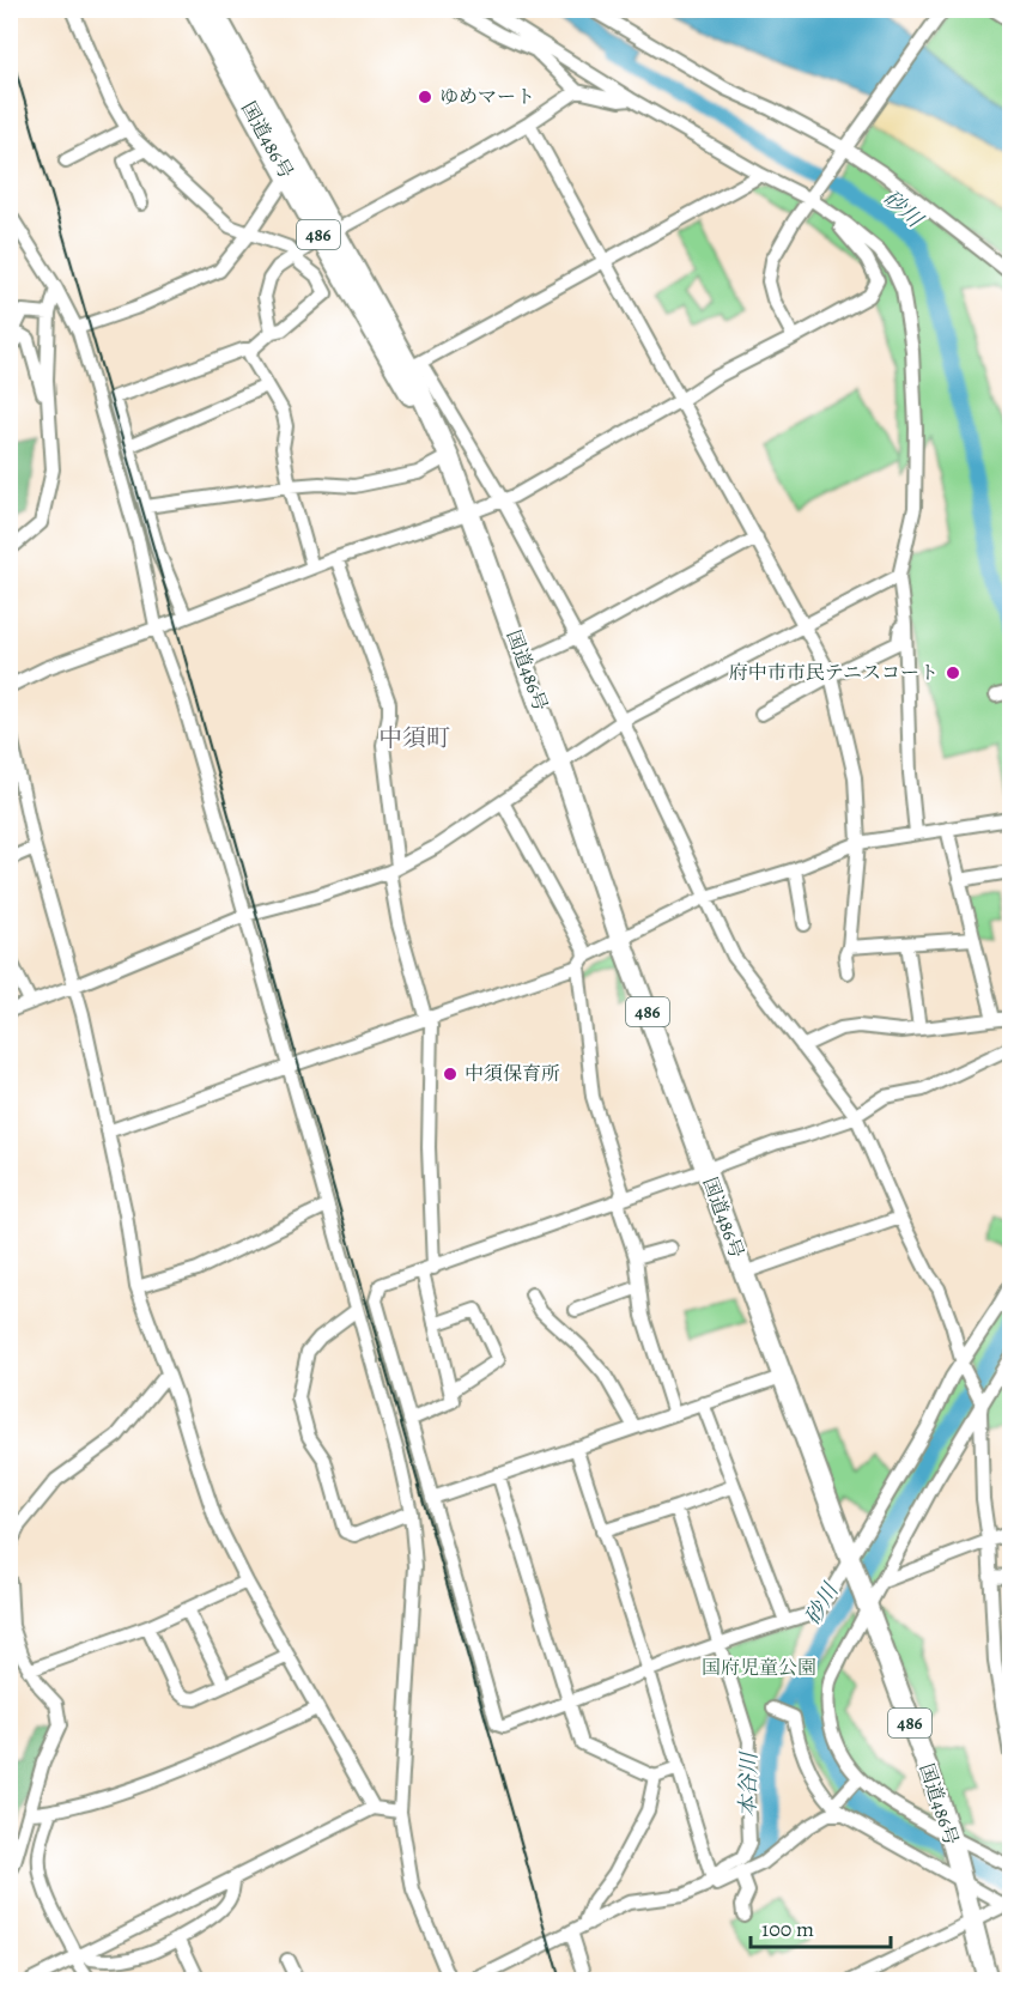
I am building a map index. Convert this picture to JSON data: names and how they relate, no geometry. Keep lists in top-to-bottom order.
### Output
{
  "streets": {
    "highway": ["国道486号", "486"]
  },
  "districts": ["中須町"],
  "water": ["砂川", "本谷川"],
  "parks": ["国府児童公園"],
  "places": ["ゆめマート", "府中市市民テニスコート", "中須保育所"],
  "scale_bar": "100 m"
}
